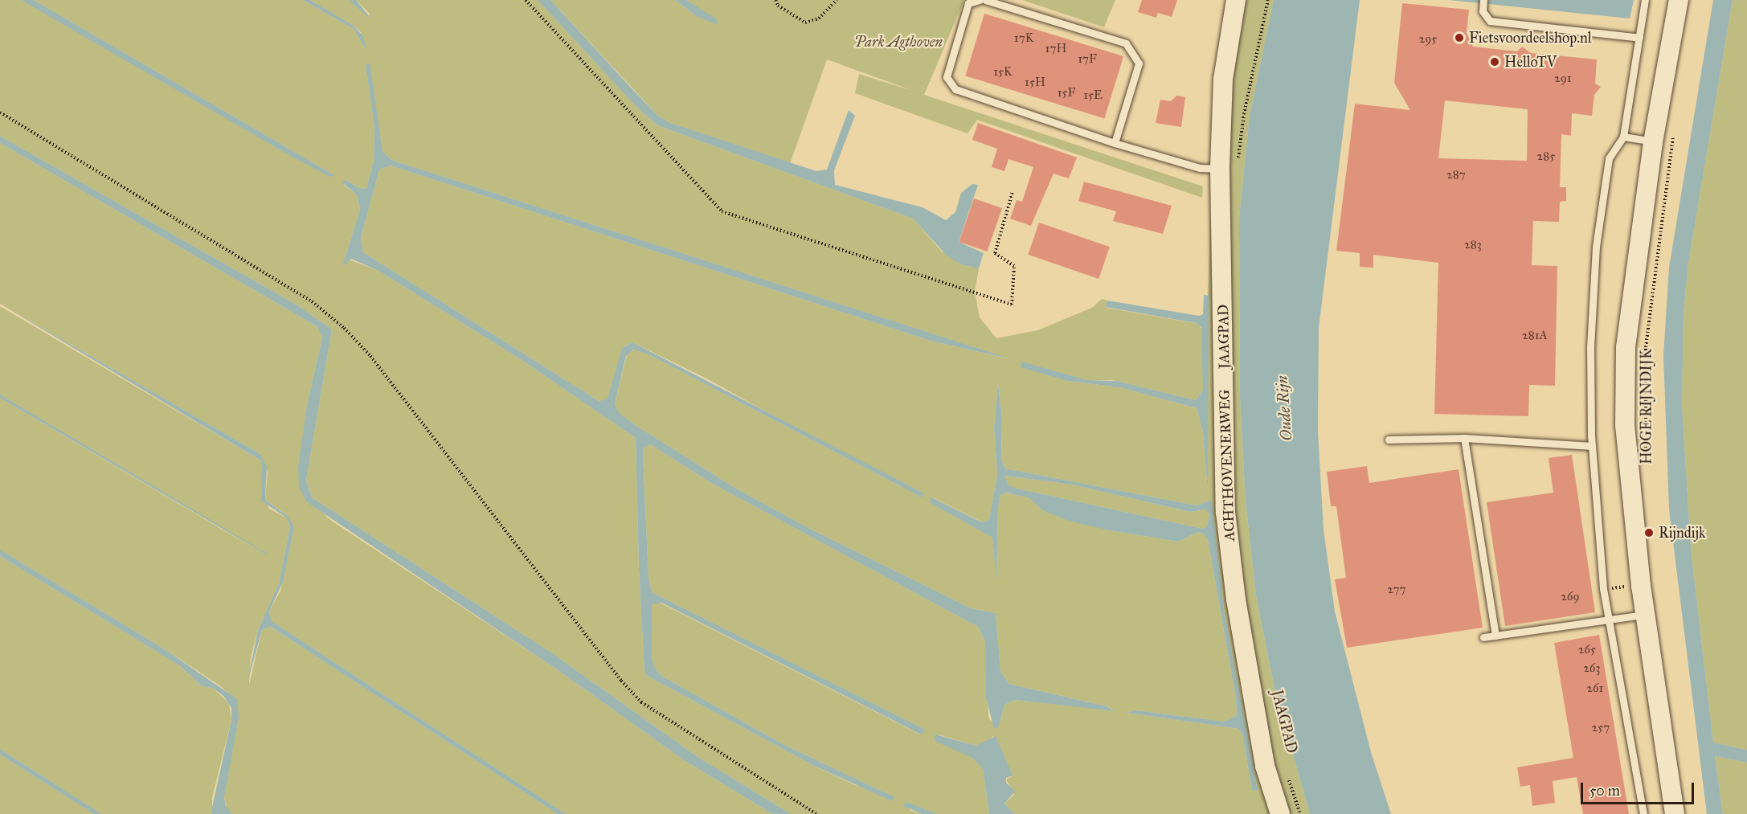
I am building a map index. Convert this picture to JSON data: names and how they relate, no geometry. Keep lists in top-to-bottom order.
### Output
{
  "streets": {
    "street": ["HOGE RIJNDIJK", "ACHTHOVENERWEG"]
  },
  "water": ["Oude Rijn"],
  "parks": ["Park Agthoven"],
  "places": ["Fietsvoordeelshop.nl", "HelloTV", "Rijndijk"],
  "house_numbers": [
    "17K",
    "295",
    "17H",
    "17F",
    "15K",
    "291",
    "15H",
    "15F",
    "15E",
    "285",
    "287",
    "283",
    "281A",
    "277",
    "269",
    "265",
    "263",
    "261",
    "257"
  ],
  "scale_bar": "50 m"
}
